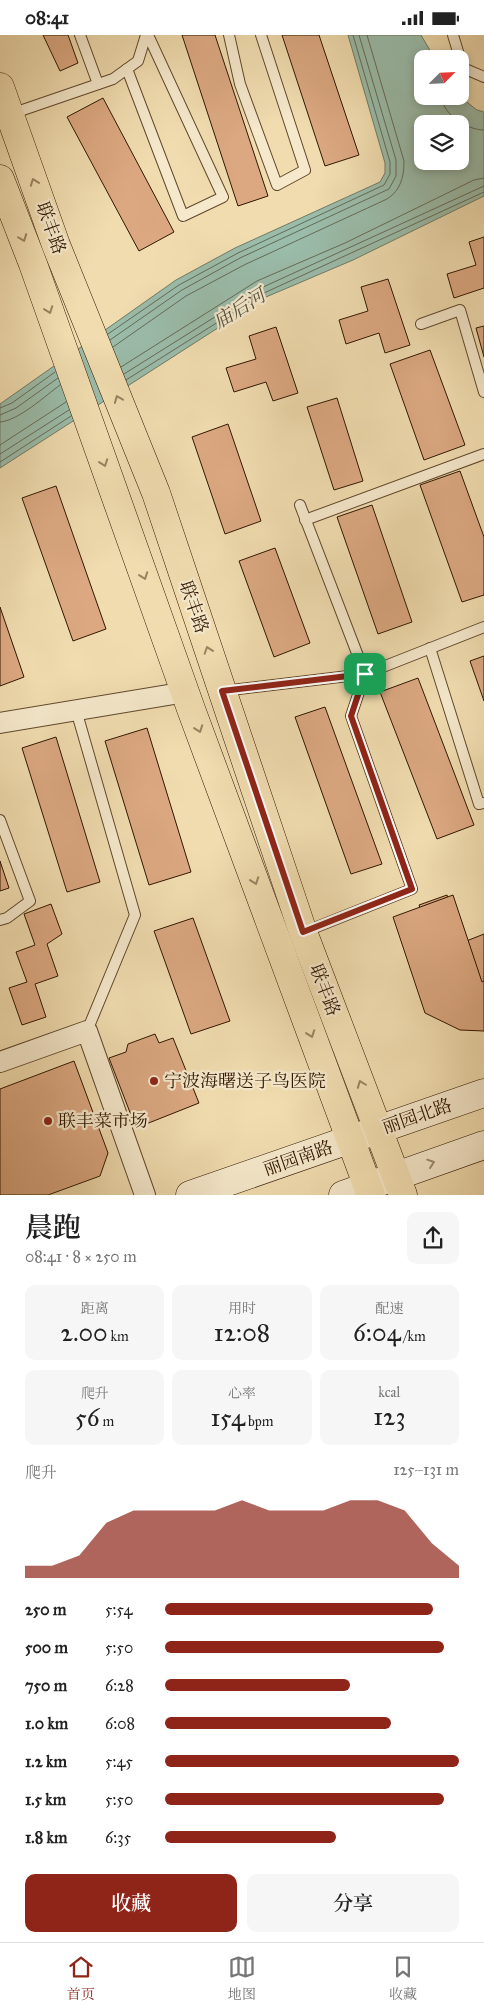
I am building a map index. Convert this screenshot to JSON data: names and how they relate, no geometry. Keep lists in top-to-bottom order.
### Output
{
  "streets": {
    "main road": ["联丰路", "丽园北路", "丽园南路"]
  },
  "crossings": [
    ["联丰路", "丽园北路"],
    ["联丰路", "丽园南路"],
    ["丽园北路", "丽园南路"]
  ],
  "water": ["庙后河"],
  "places": ["宁波海曙送子鸟医院", "联丰菜市场"],
  "north": "top right",
  "page": {
    "status": "08:41",
    "heading": ["晨跑", "08:41 · 8 × 250 m"],
    "stats": [
      ["距离", "2.00 km"],
      ["用时", "12:08"],
      ["配速", "6:04 /km"],
      ["爬升", "56 m"],
      ["心率", "154 bpm"],
      ["kcal", "123"]
    ],
    "chart": ["爬升", "125–131 m"],
    "list": [
      {
        "name": "250 m",
        "note": "5:54"
      },
      {
        "name": "500 m",
        "note": "5:50"
      },
      {
        "name": "750 m",
        "note": "6:28"
      },
      {
        "name": "1.0 km",
        "note": "6:08"
      },
      {
        "name": "1.2 km",
        "note": "5:45"
      },
      {
        "name": "1.5 km",
        "note": "5:50"
      },
      {
        "name": "1.8 km",
        "note": "6:35"
      }
    ],
    "buttons": ["收藏", "分享"],
    "tabs": ["首页", "地图", "收藏"]
  }
}
